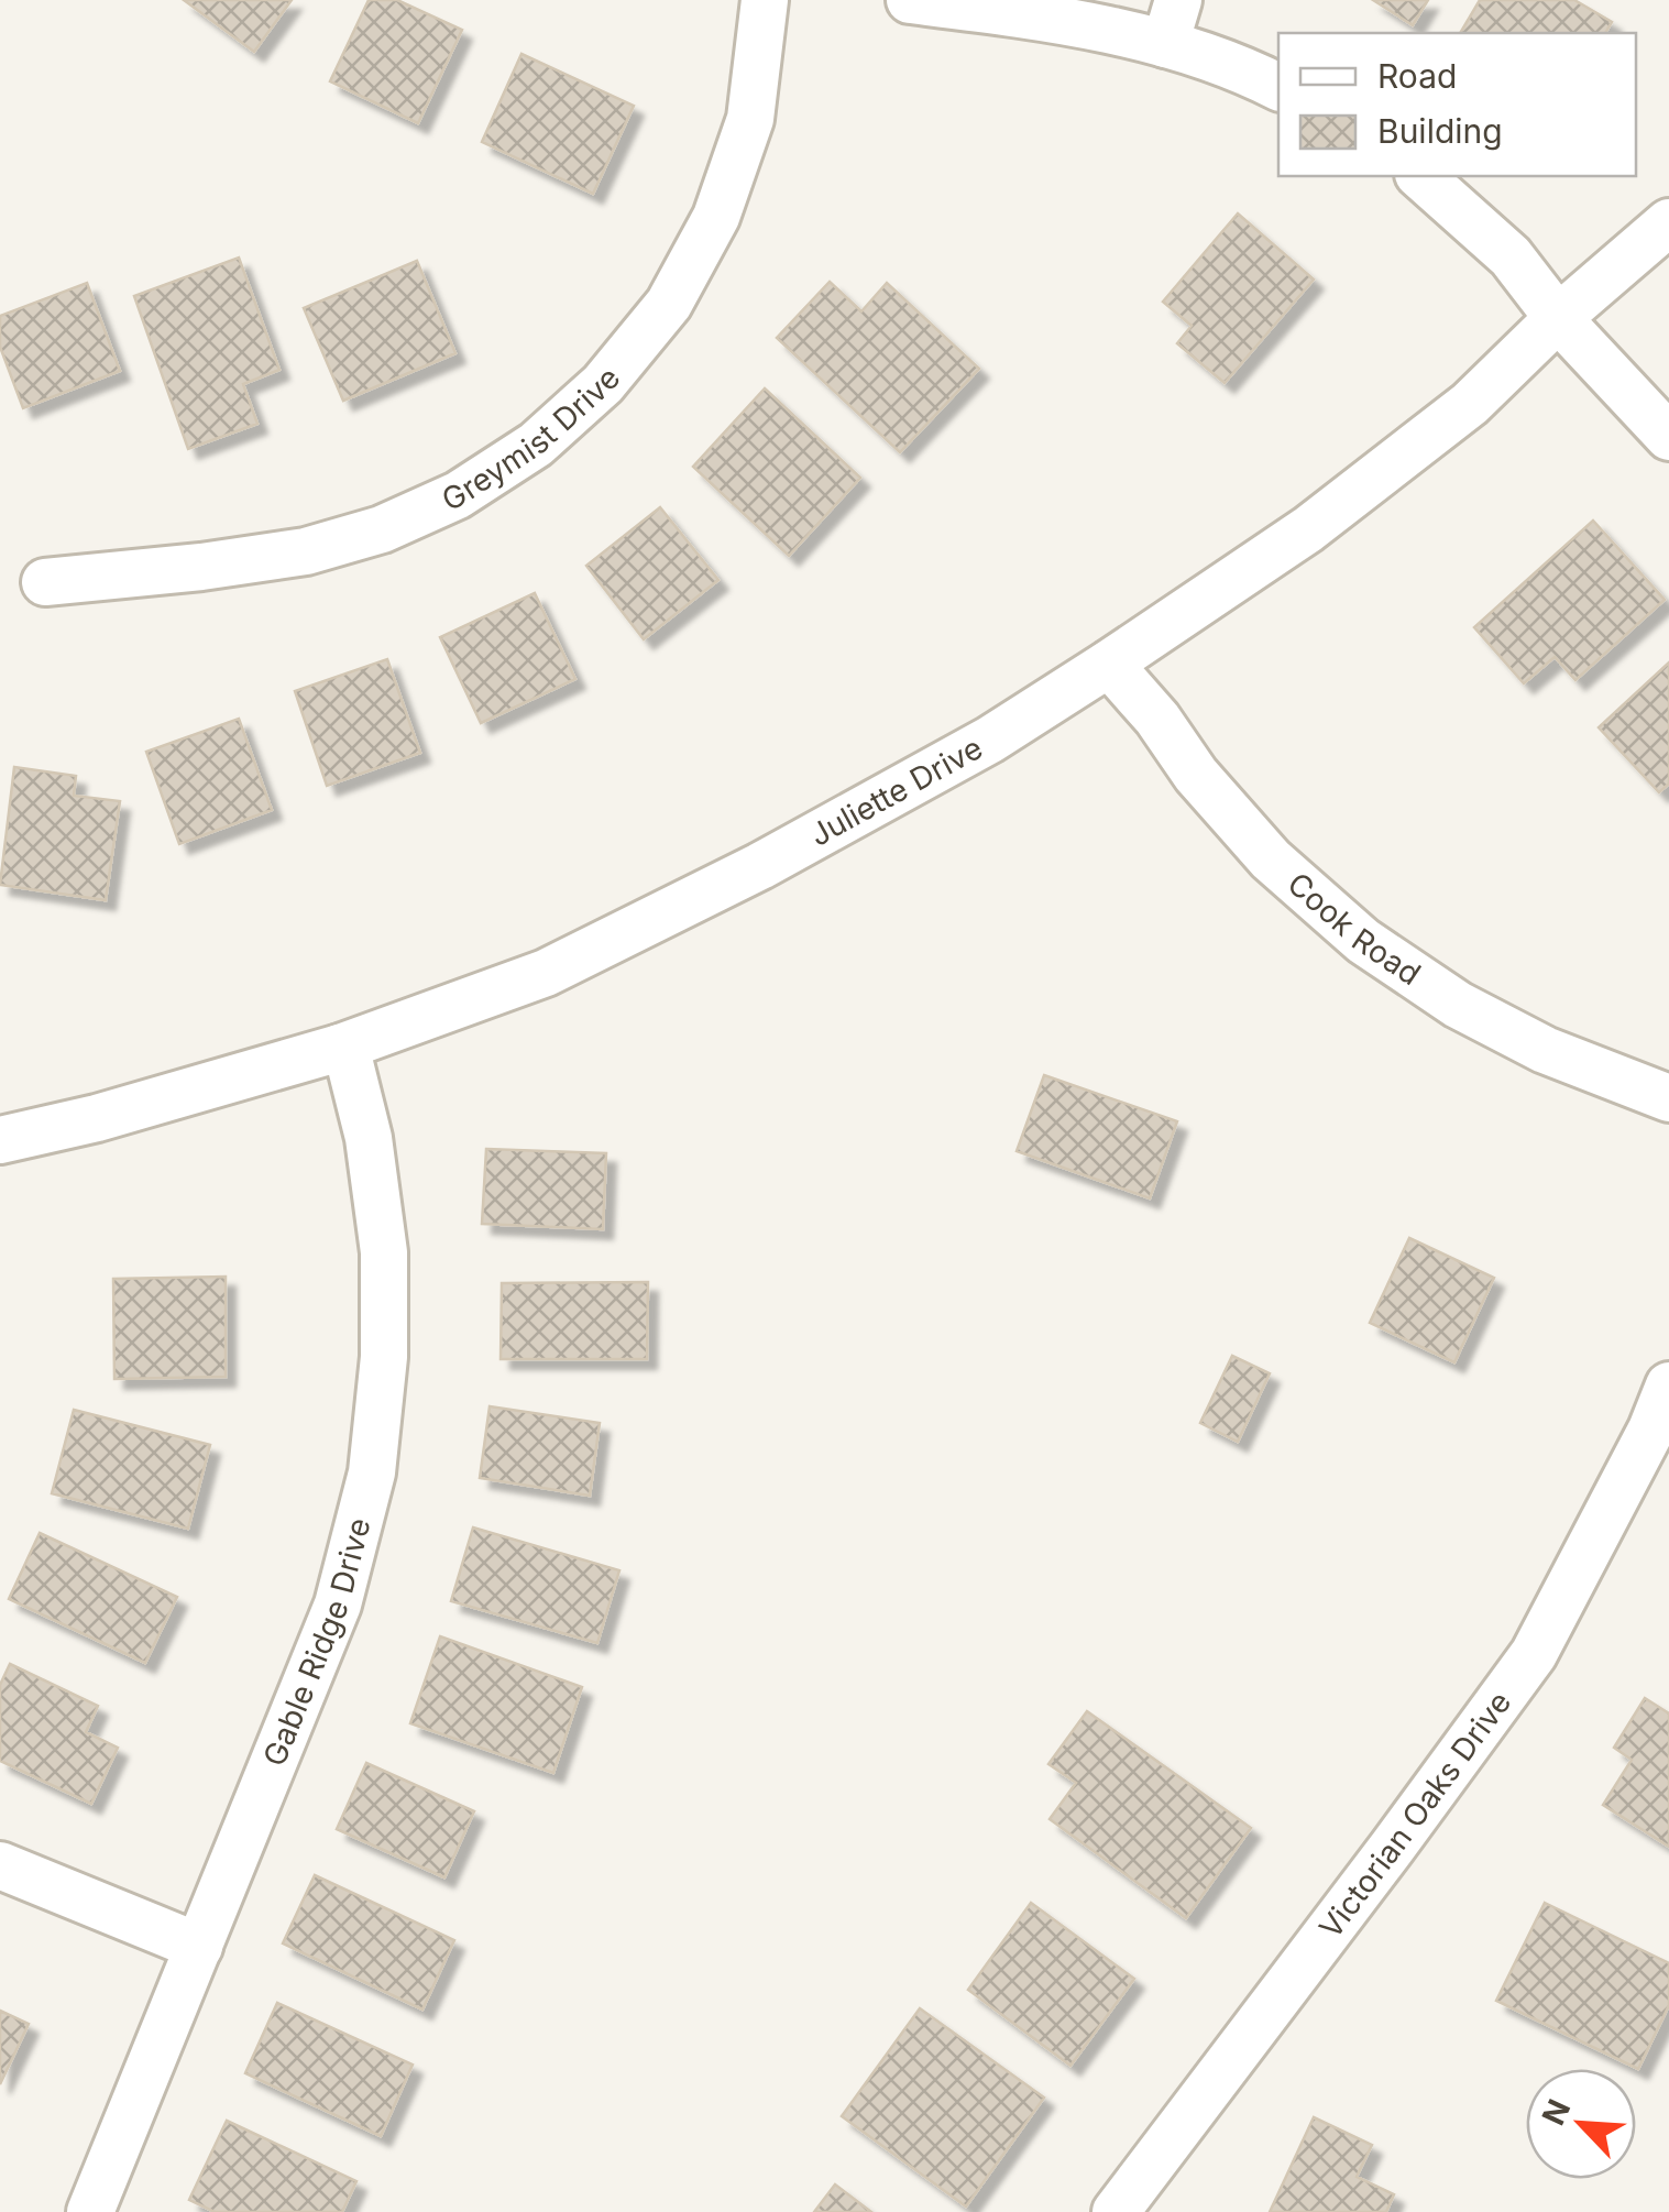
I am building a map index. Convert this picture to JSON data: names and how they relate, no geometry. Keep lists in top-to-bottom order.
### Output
{
  "streets": {
    "street": [
      "Greymist Drive",
      "Juliette Drive",
      "Cook Road",
      "Gable Ridge Drive",
      "Victorian Oaks Drive"
    ]
  },
  "crossings": [
    ["Juliette Drive", "Cook Road"],
    ["Juliette Drive", "Gable Ridge Drive"]
  ],
  "legend": ["Road", "Building"],
  "north": "top left"
}
